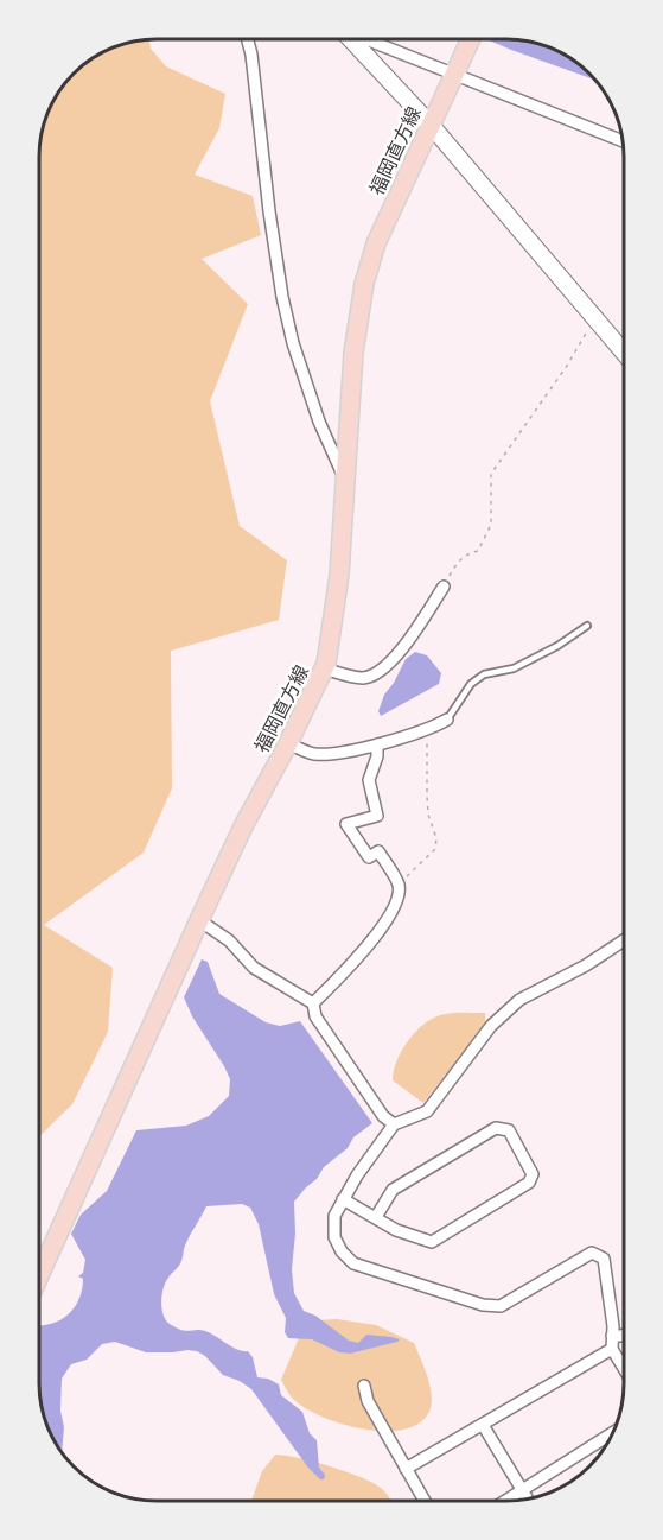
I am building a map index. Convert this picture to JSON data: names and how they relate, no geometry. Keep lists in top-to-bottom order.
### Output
{
  "streets": {
    "main road": ["福岡直方線"]
  }
}
